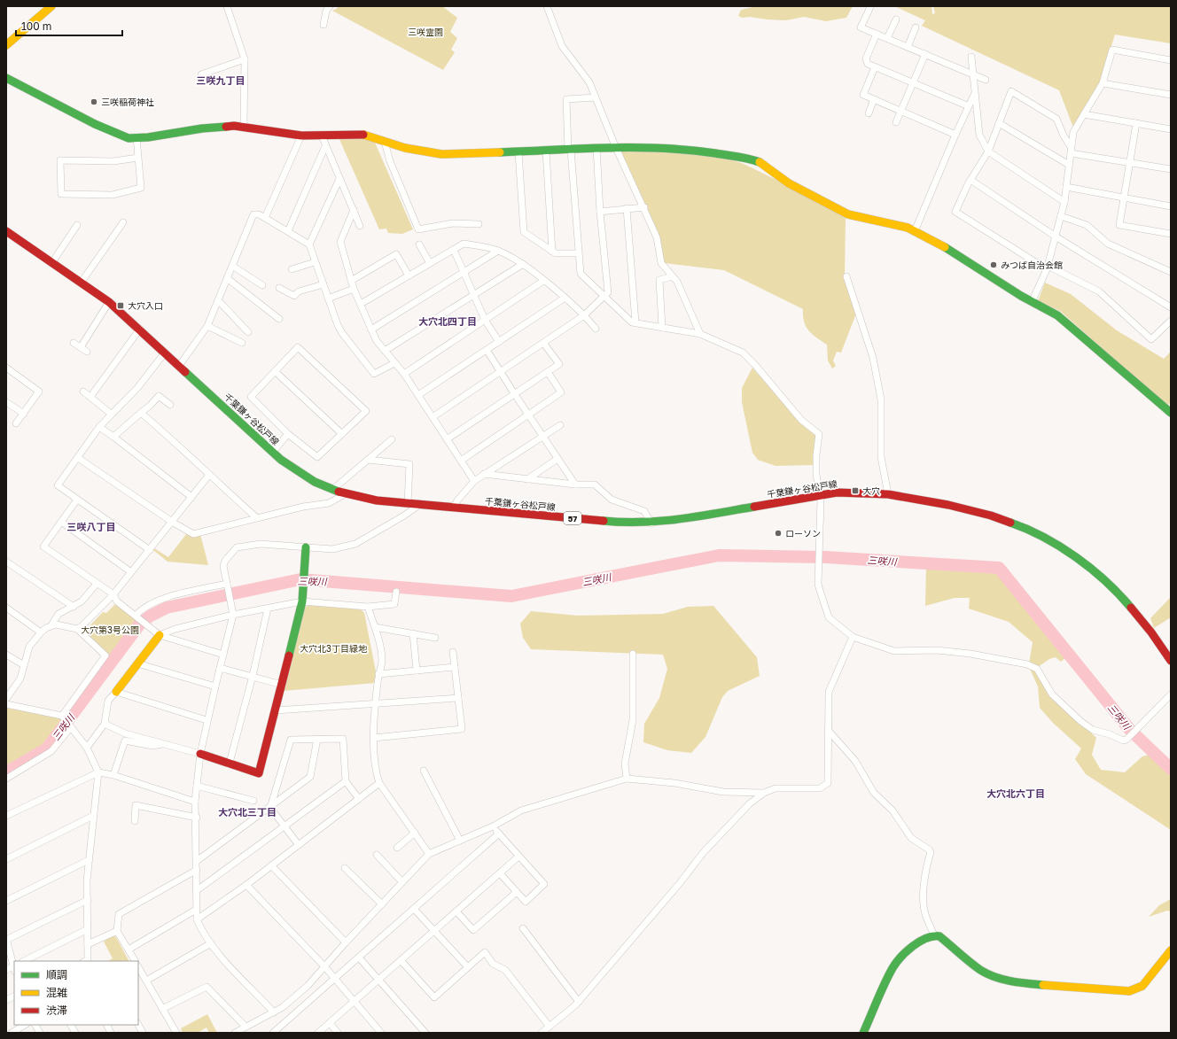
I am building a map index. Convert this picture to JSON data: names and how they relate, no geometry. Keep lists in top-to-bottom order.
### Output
{
  "streets": {
    "street": ["千葉鎌ヶ谷松戸線", "57"]
  },
  "districts": [
    "三咲九丁目",
    "大穴北四丁目",
    "三咲八丁目",
    "大穴北六丁目",
    "大穴北三丁目"
  ],
  "water": ["三咲川"],
  "parks": ["三咲霊園", "大穴第3号公園", "大穴北3丁目緑地"],
  "places": {
    "other": ["三咲稲荷神社", "みつば自治会館", "ローソン"],
    "transit": ["大穴入口", "大穴"]
  },
  "legend": ["順調", "混雑", "渋滞"],
  "scale_bar": "100 m"
}
